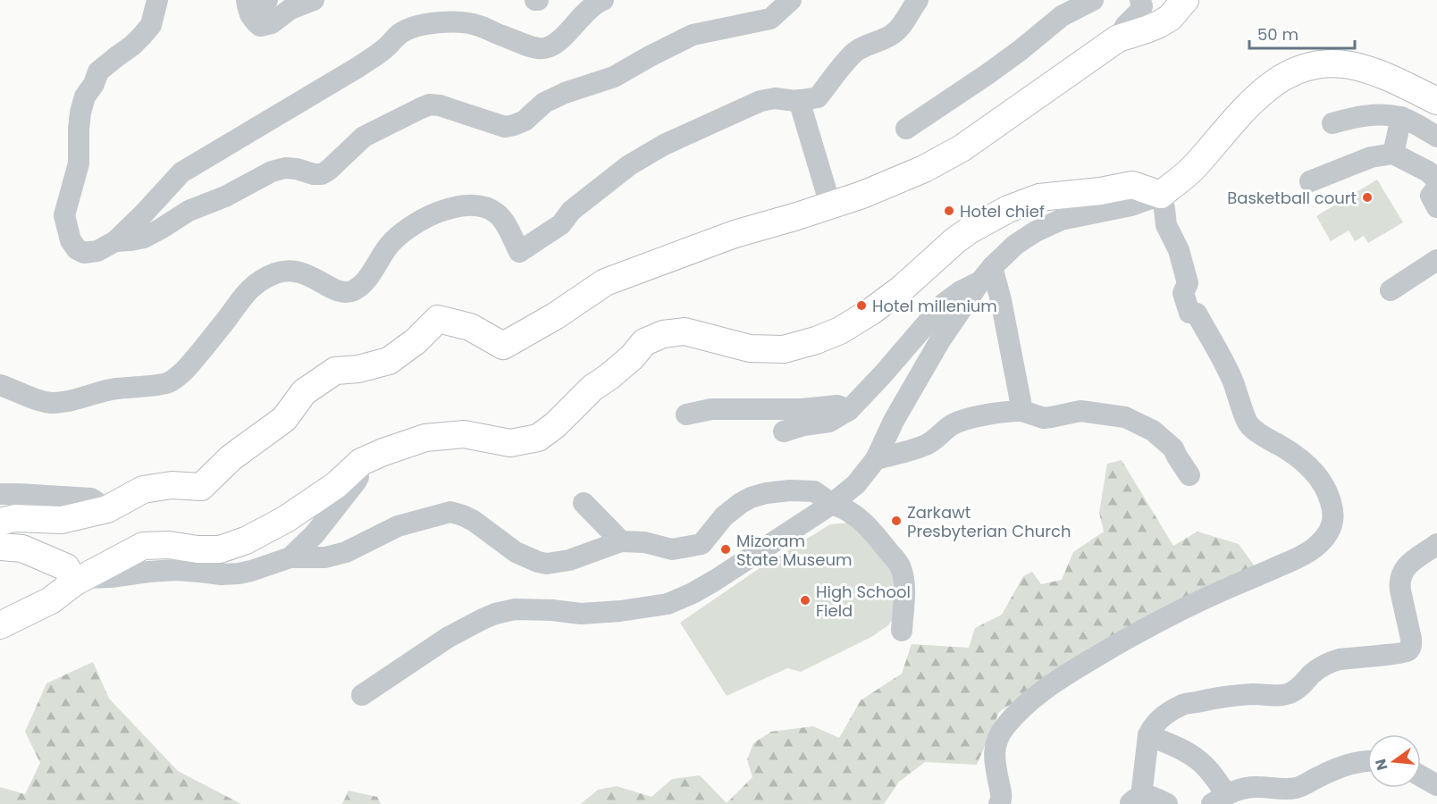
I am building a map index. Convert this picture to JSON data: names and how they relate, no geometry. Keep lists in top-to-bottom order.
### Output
{
  "places": [
    "Basketball court",
    "Hotel chief",
    "Hotel millenium",
    "Zarkawt Presbyterian Church",
    "Mizoram State Museum",
    "High School Field"
  ],
  "scale_bar": "50 m",
  "north": "left"
}
